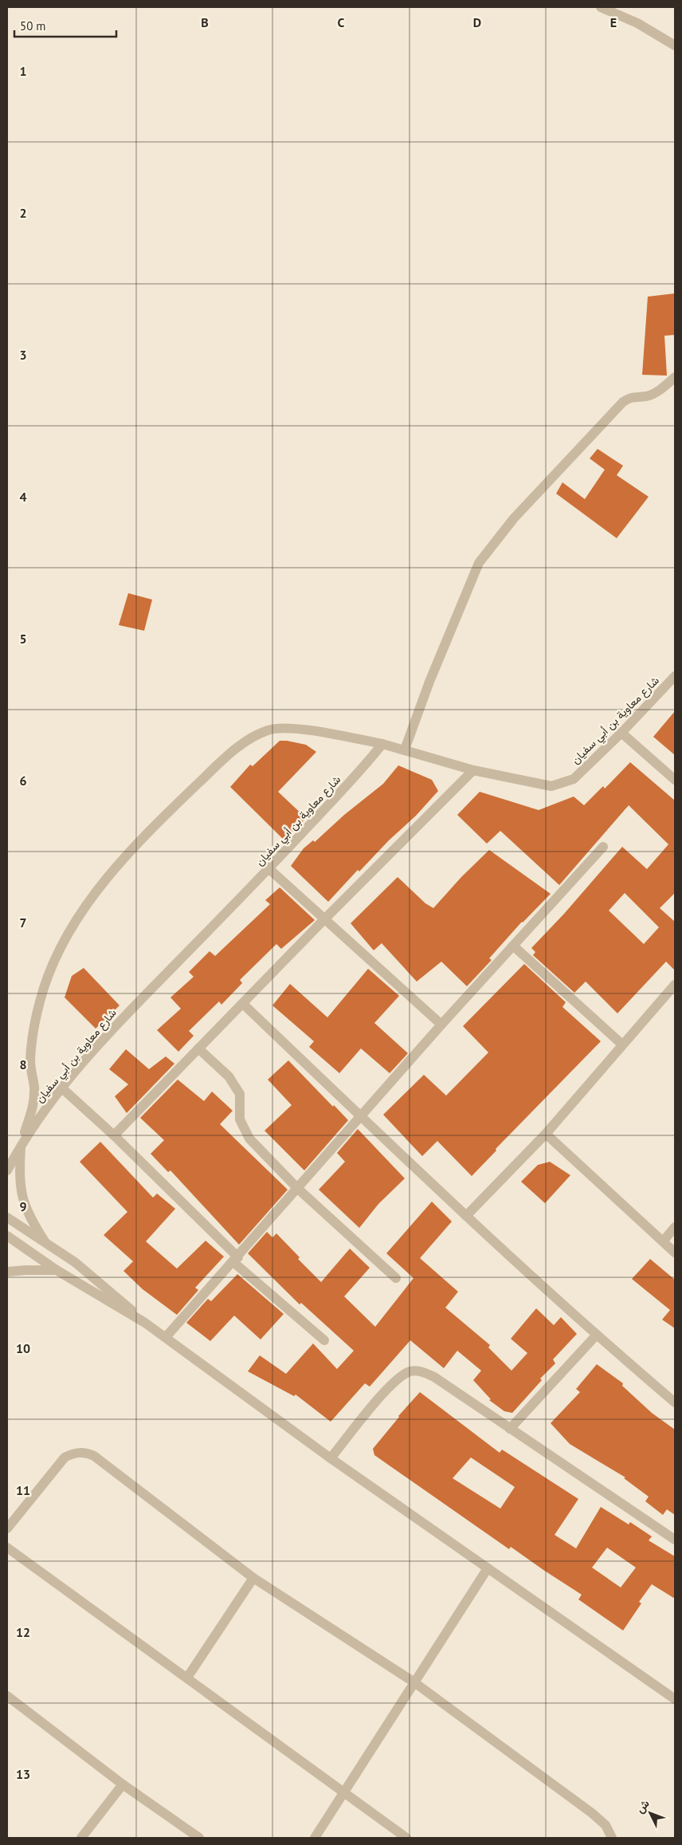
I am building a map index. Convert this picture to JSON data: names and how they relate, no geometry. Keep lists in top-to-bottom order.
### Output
{
  "streets": {
    "street": ["شارع معاوية بن أبي سفيان"]
  },
  "scale_bar": "50 m",
  "north": "top left",
  "grid": {
    "columns": [
      "B",
      "C",
      "D",
      "E"
    ],
    "rows": [
      "1",
      "2",
      "3",
      "4",
      "5",
      "6",
      "7",
      "8",
      "9",
      "10",
      "11",
      "12",
      "13"
    ]
  }
}
